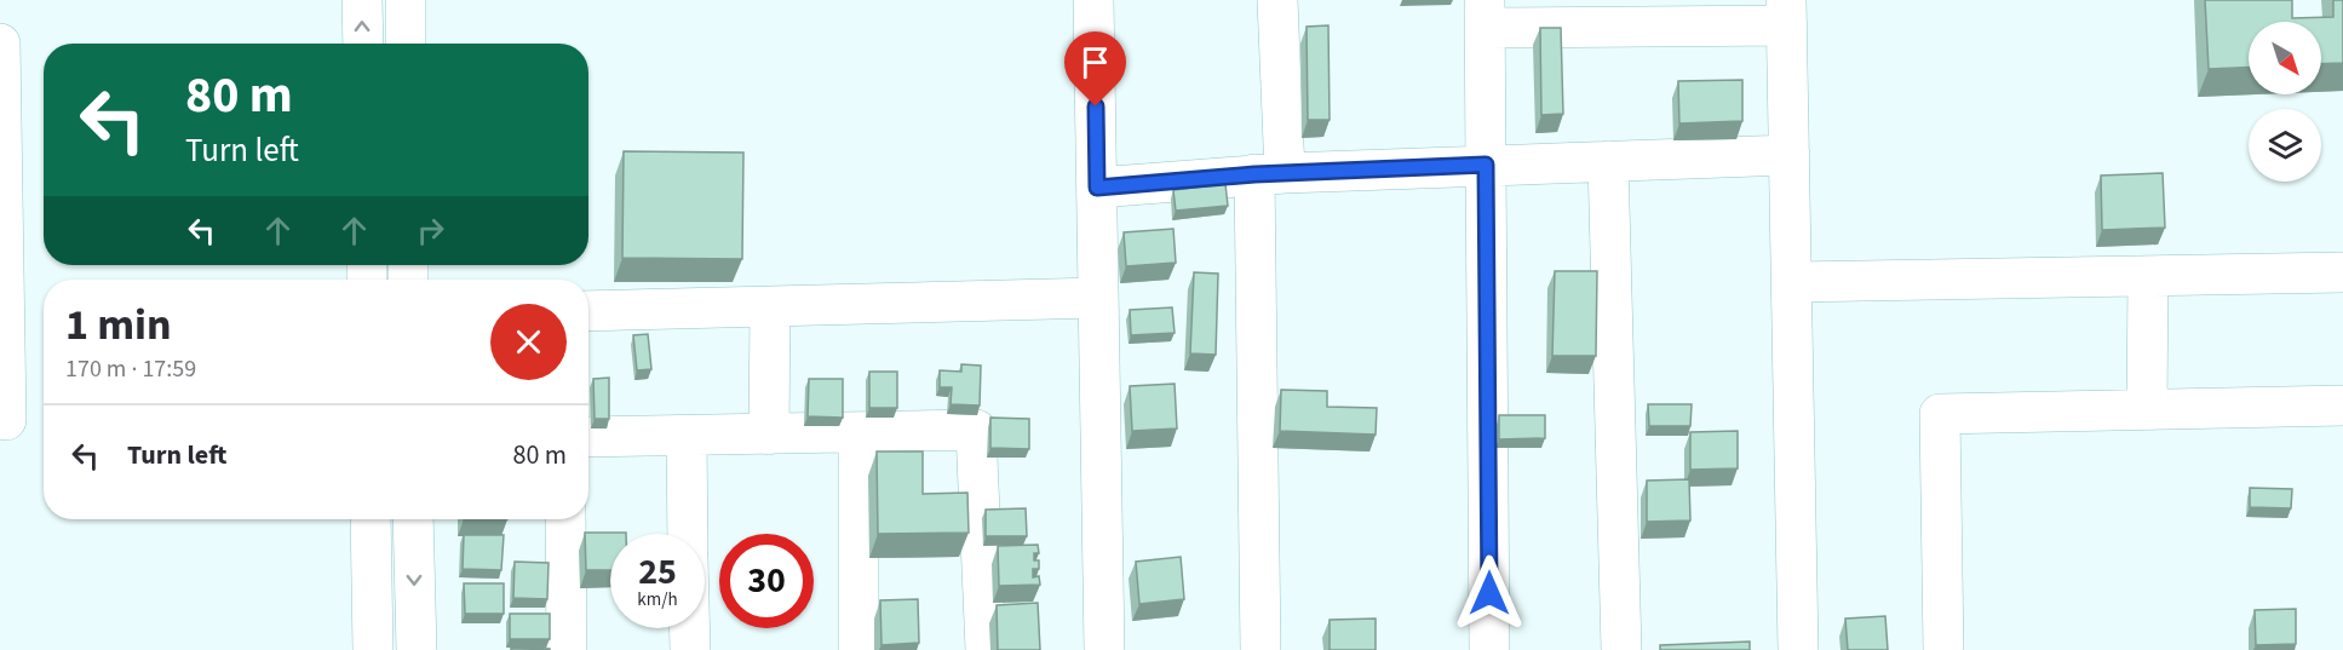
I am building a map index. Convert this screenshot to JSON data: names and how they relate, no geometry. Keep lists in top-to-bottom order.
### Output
{
  "north": "bottom right",
  "page": {
    "turn": ["80 m", "Turn left"],
    "heading": ["1 min", "170 m · 17:59"],
    "list": [
      {
        "name": "Turn left",
        "value": "80 m"
      }
    ],
    "speed": "25 km/h",
    "limit": "30"
  }
}
